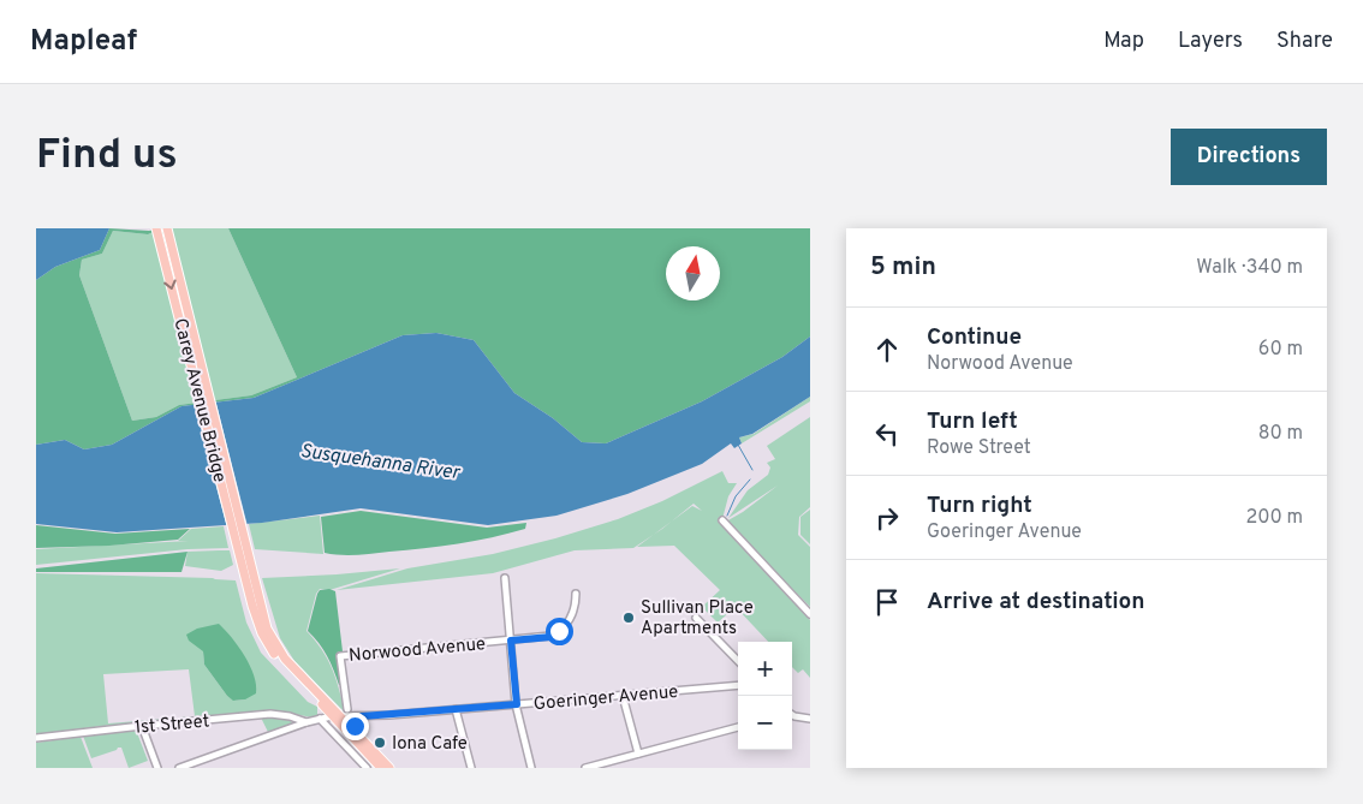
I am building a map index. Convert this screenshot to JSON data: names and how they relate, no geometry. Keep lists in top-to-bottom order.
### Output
{
  "streets": {
    "main road": ["Carey Avenue Bridge"],
    "street": ["Norwood Avenue", "Goeringer Avenue", "1st Street"]
  },
  "crossings": [
    ["Goeringer Avenue", "1st Street"]
  ],
  "water": ["Susquehanna River"],
  "places": ["Sullivan Place Apartments", "Iona Cafe"],
  "north": "top",
  "page": {
    "header": "Mapleaf",
    "nav": ["Map", "Layers", "Share"],
    "buttons": "Directions",
    "title": "Find us",
    "heading": ["5 min", "Walk · 340 m"],
    "list": [
      ["Continue", "Norwood Avenue", "60 m"],
      ["Turn left", "Rowe Street", "80 m"],
      ["Turn right", "Goeringer Avenue", "200 m"],
      "Arrive at destination"
    ],
    "map_buttons": ["+", "−"]
  }
}
